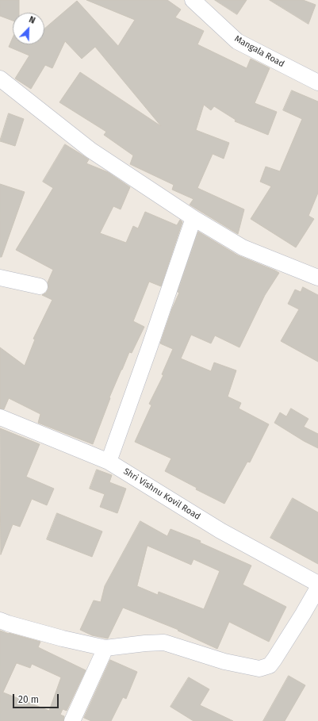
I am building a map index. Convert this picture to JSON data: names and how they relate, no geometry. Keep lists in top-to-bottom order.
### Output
{
  "streets": {
    "street": ["Mangala Road", "Shri Vishnu Kovil Road"]
  },
  "scale_bar": "20 m",
  "north": "top right"
}
